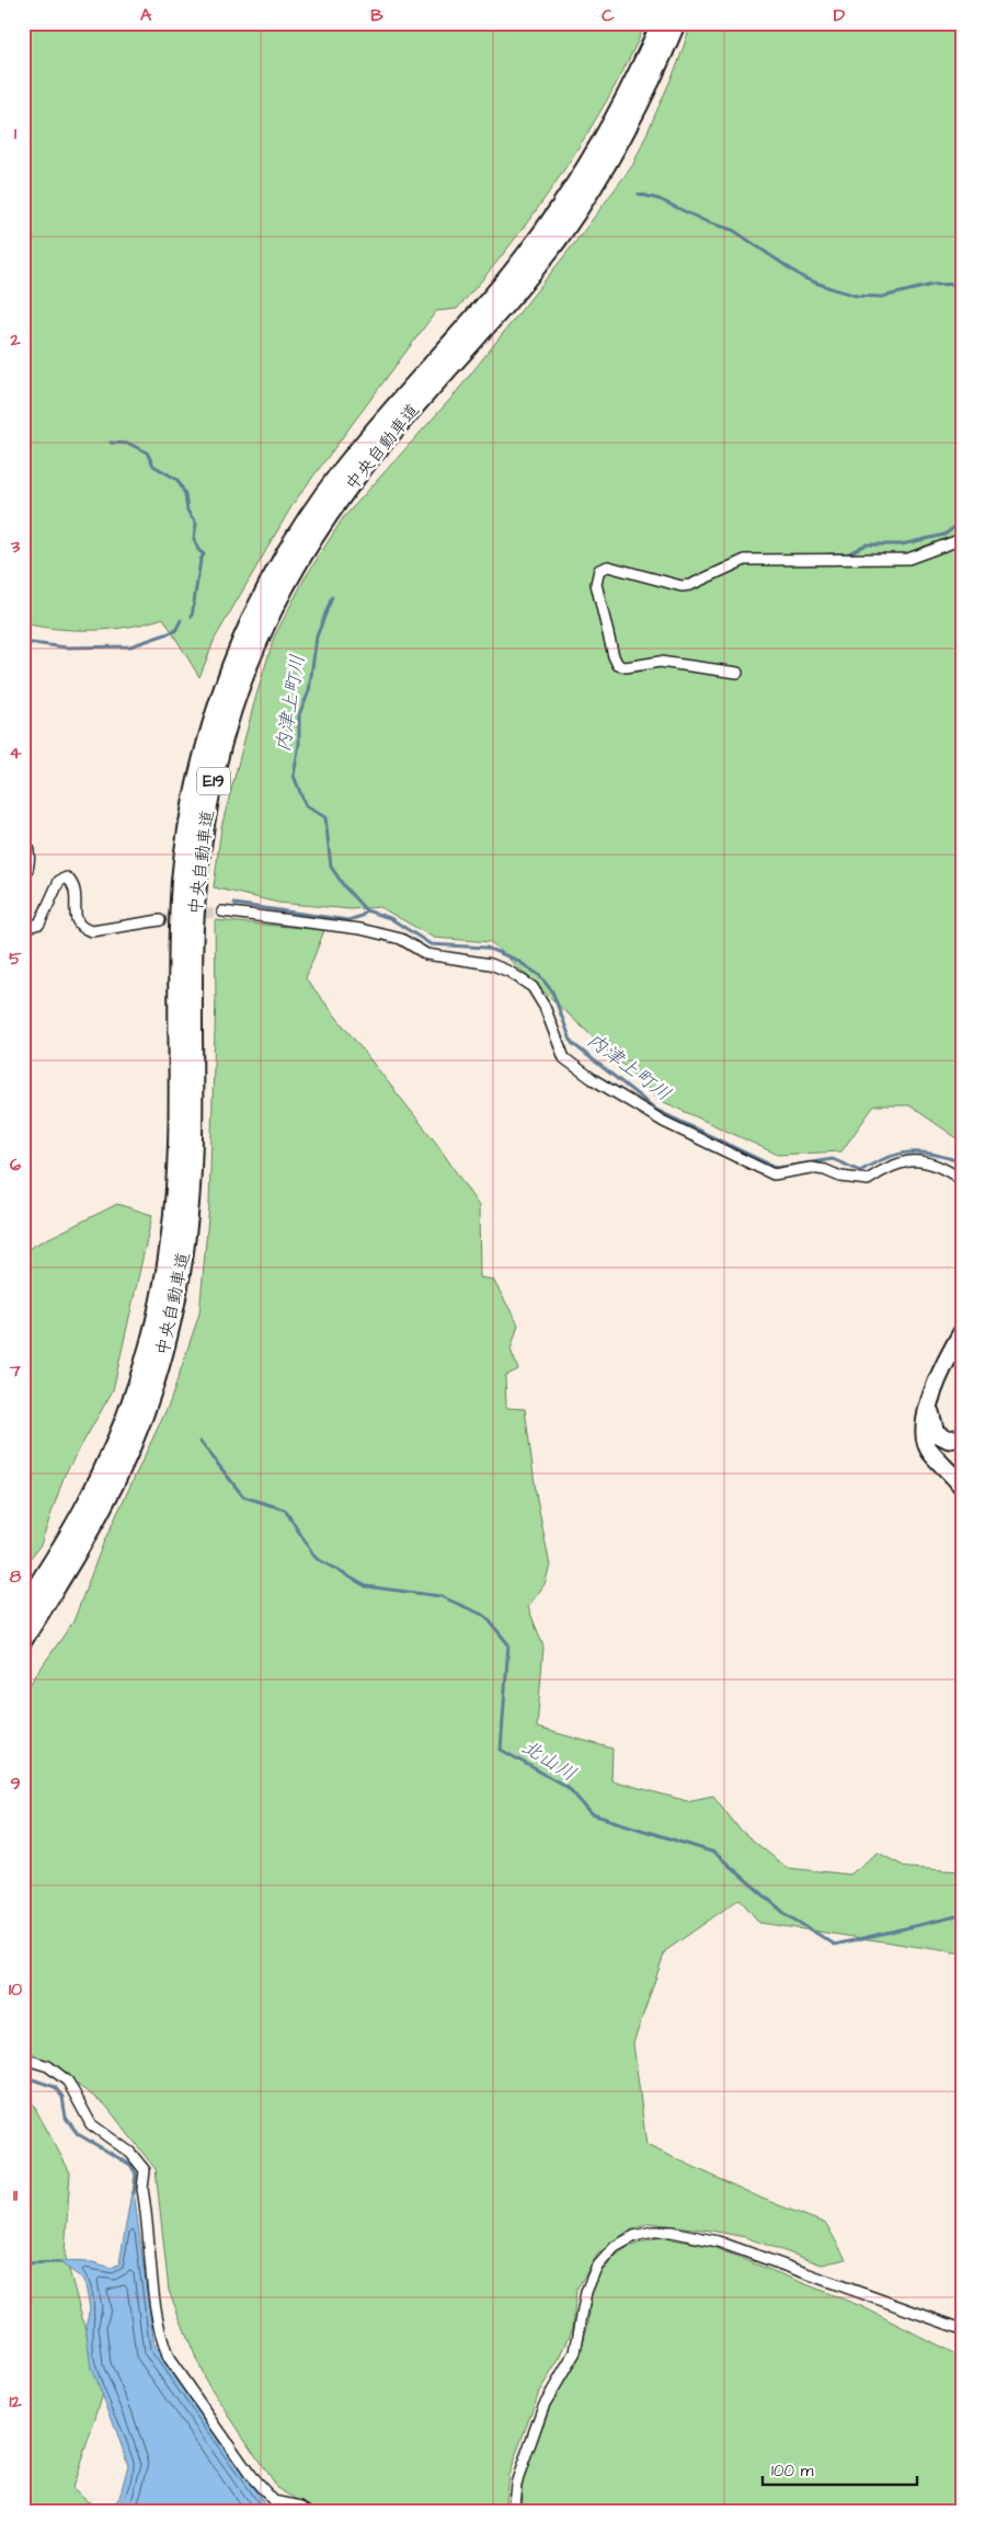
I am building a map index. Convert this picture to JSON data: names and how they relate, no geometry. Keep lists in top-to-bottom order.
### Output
{
  "streets": {
    "highway": ["中央自動車道", "E19"]
  },
  "water": ["内津上町川", "北山川"],
  "scale_bar": "100 m",
  "grid": {
    "columns": [
      "A",
      "B",
      "C",
      "D"
    ],
    "rows": [
      "1",
      "2",
      "3",
      "4",
      "5",
      "6",
      "7",
      "8",
      "9",
      "10",
      "11",
      "12"
    ]
  }
}
